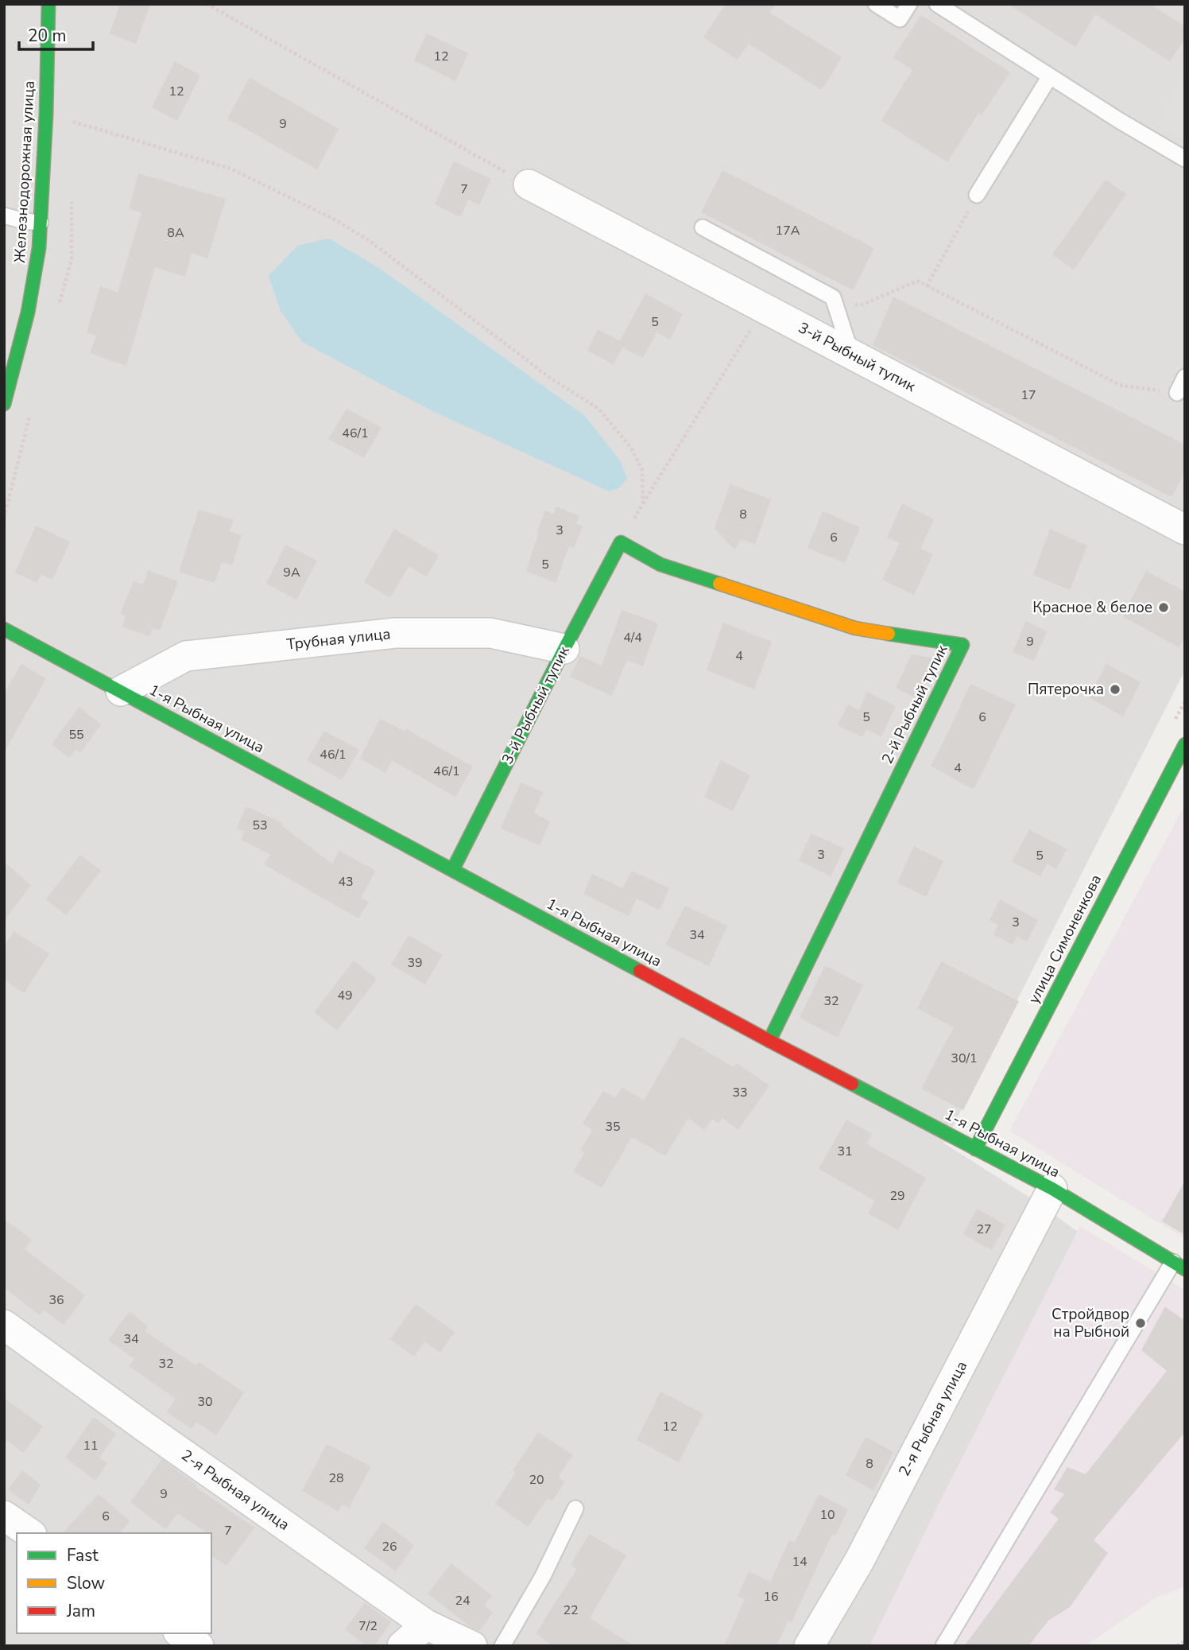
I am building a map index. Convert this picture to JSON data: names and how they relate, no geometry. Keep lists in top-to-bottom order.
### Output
{
  "streets": {
    "street": [
      "Железнодорожная улица",
      "3-й Рыбный тупик",
      "Трубная улица",
      "2-й Рыбный тупик",
      "1-я Рыбная улица",
      "улица Симоненкова",
      "2-я Рыбная улица"
    ]
  },
  "crossings": [
    ["3-й Рыбный тупик", "Трубная улица"],
    ["3-й Рыбный тупик", "2-й Рыбный тупик"],
    ["3-й Рыбный тупик", "1-я Рыбная улица"],
    ["Трубная улица", "1-я Рыбная улица"],
    ["2-й Рыбный тупик", "1-я Рыбная улица"],
    ["1-я Рыбная улица", "улица Симоненкова"],
    ["1-я Рыбная улица", "2-я Рыбная улица"]
  ],
  "places": ["Красное & белое", "Пятерочка", "Стройдвор на Рыбной"],
  "house_numbers": [
    "12",
    "12",
    "9",
    "7",
    "17А",
    "8А",
    "5",
    "17",
    "46/1",
    "8",
    "3",
    "6",
    "5",
    "9А",
    "4/4",
    "9",
    "4",
    "5",
    "6",
    "55",
    "46/1",
    "4",
    "46/1",
    "53",
    "3",
    "5",
    "43",
    "3",
    "34",
    "39",
    "49",
    "32",
    "30/1",
    "33",
    "35",
    "31",
    "29",
    "27",
    "36",
    "34",
    "32",
    "30",
    "12",
    "11",
    "8",
    "28",
    "20",
    "9",
    "10",
    "6",
    "7",
    "26",
    "14",
    "16",
    "24",
    "22",
    "7/2"
  ],
  "legend": ["Fast", "Slow", "Jam"],
  "scale_bar": "20 m"
}
